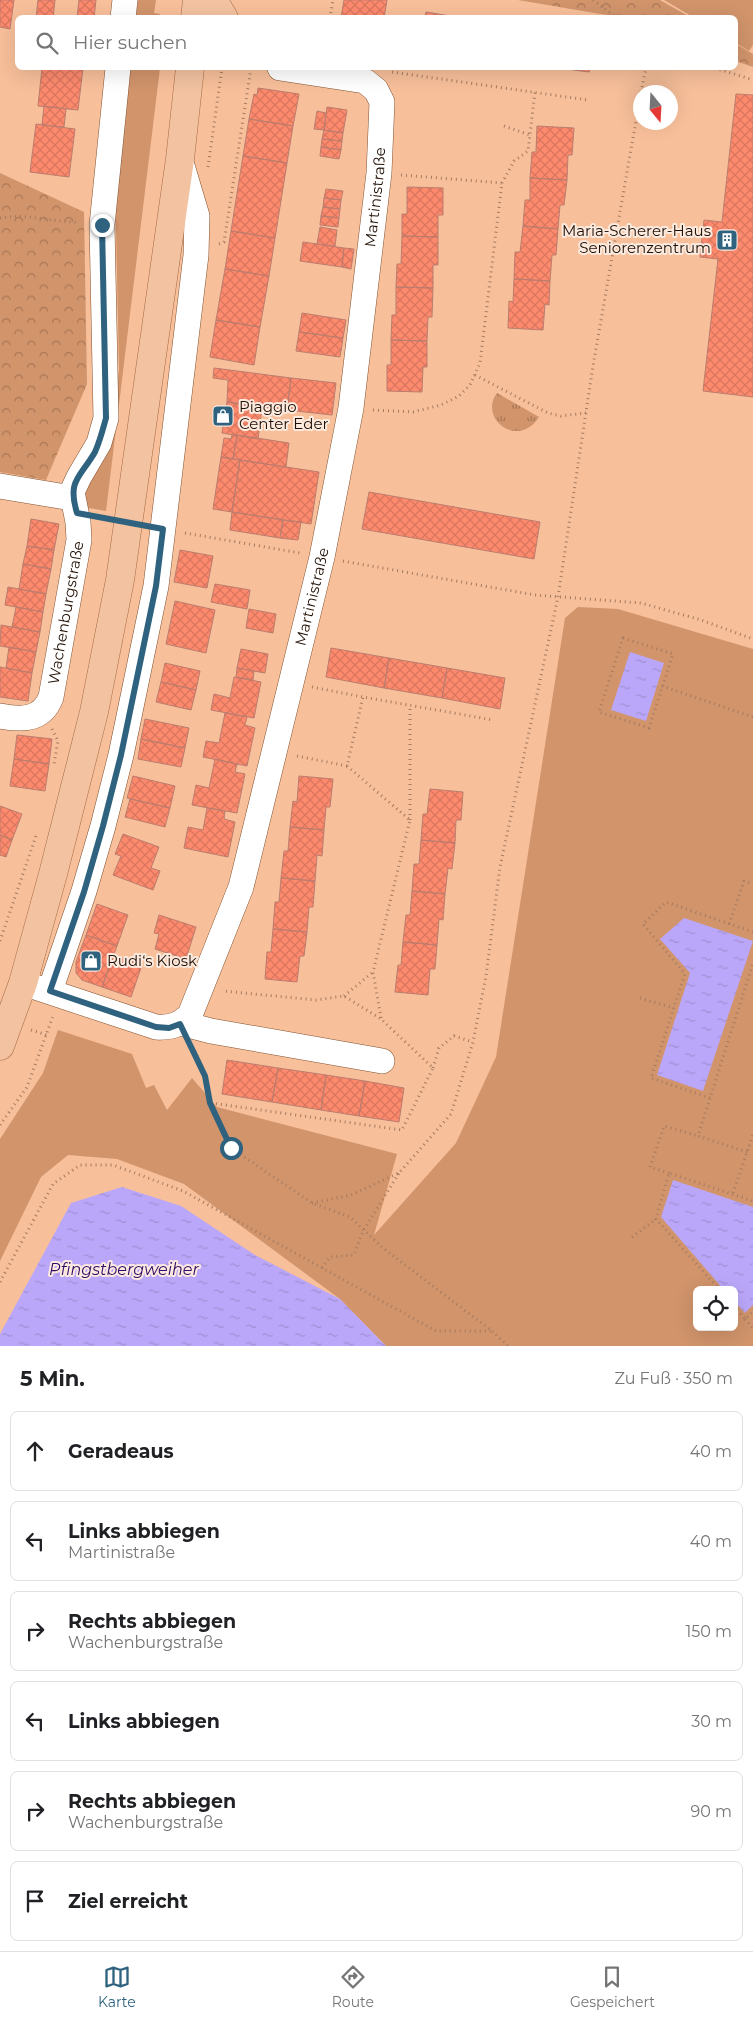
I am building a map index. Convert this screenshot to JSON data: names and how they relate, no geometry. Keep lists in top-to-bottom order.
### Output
{
  "streets": {
    "street": ["Martinistraße", "Wachenburgstraße"]
  },
  "water": ["Pfingstbergweiher"],
  "places": {
    "building": ["Maria-Scherer-Haus Seniorenzentrum"],
    "shop": ["Piaggio Center Eder", "Rudi‘s Kiosk"]
  },
  "north": "bottom",
  "page": {
    "search": "Hier suchen",
    "heading": ["5 Min.", "Zu Fuß · 350 m"],
    "list": [
      ["Geradeaus", "40 m"],
      ["Links abbiegen", "Martinistraße", "40 m"],
      ["Rechts abbiegen", "Wachenburgstraße", "150 m"],
      ["Links abbiegen", "30 m"],
      ["Rechts abbiegen", "Wachenburgstraße", "90 m"],
      "Ziel erreicht"
    ],
    "nav": ["Karte", "Route", "Gespeichert"]
  }
}
